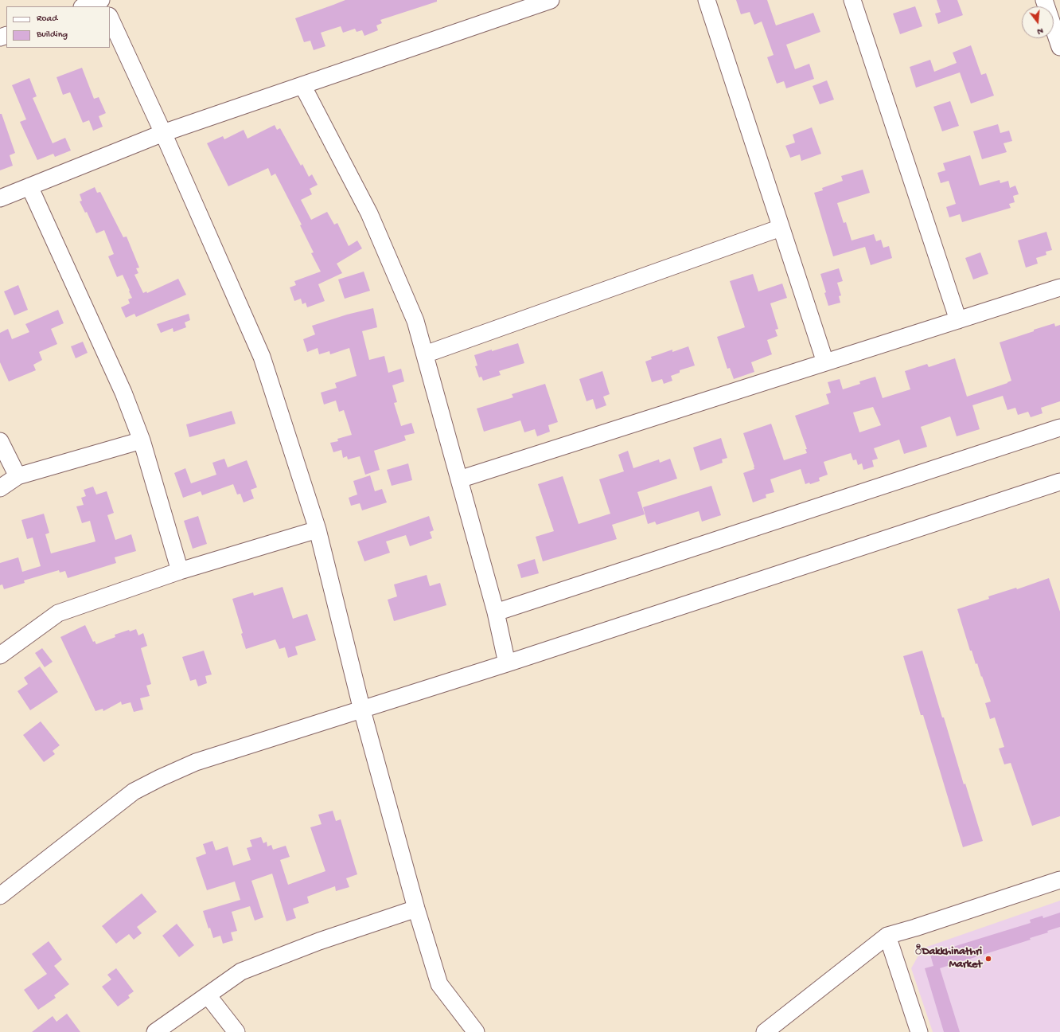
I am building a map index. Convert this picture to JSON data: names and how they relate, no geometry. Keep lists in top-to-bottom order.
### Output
{
  "places": ["ီDakkhinathri Market"],
  "legend": ["Road", "Building"],
  "north": "bottom"
}
